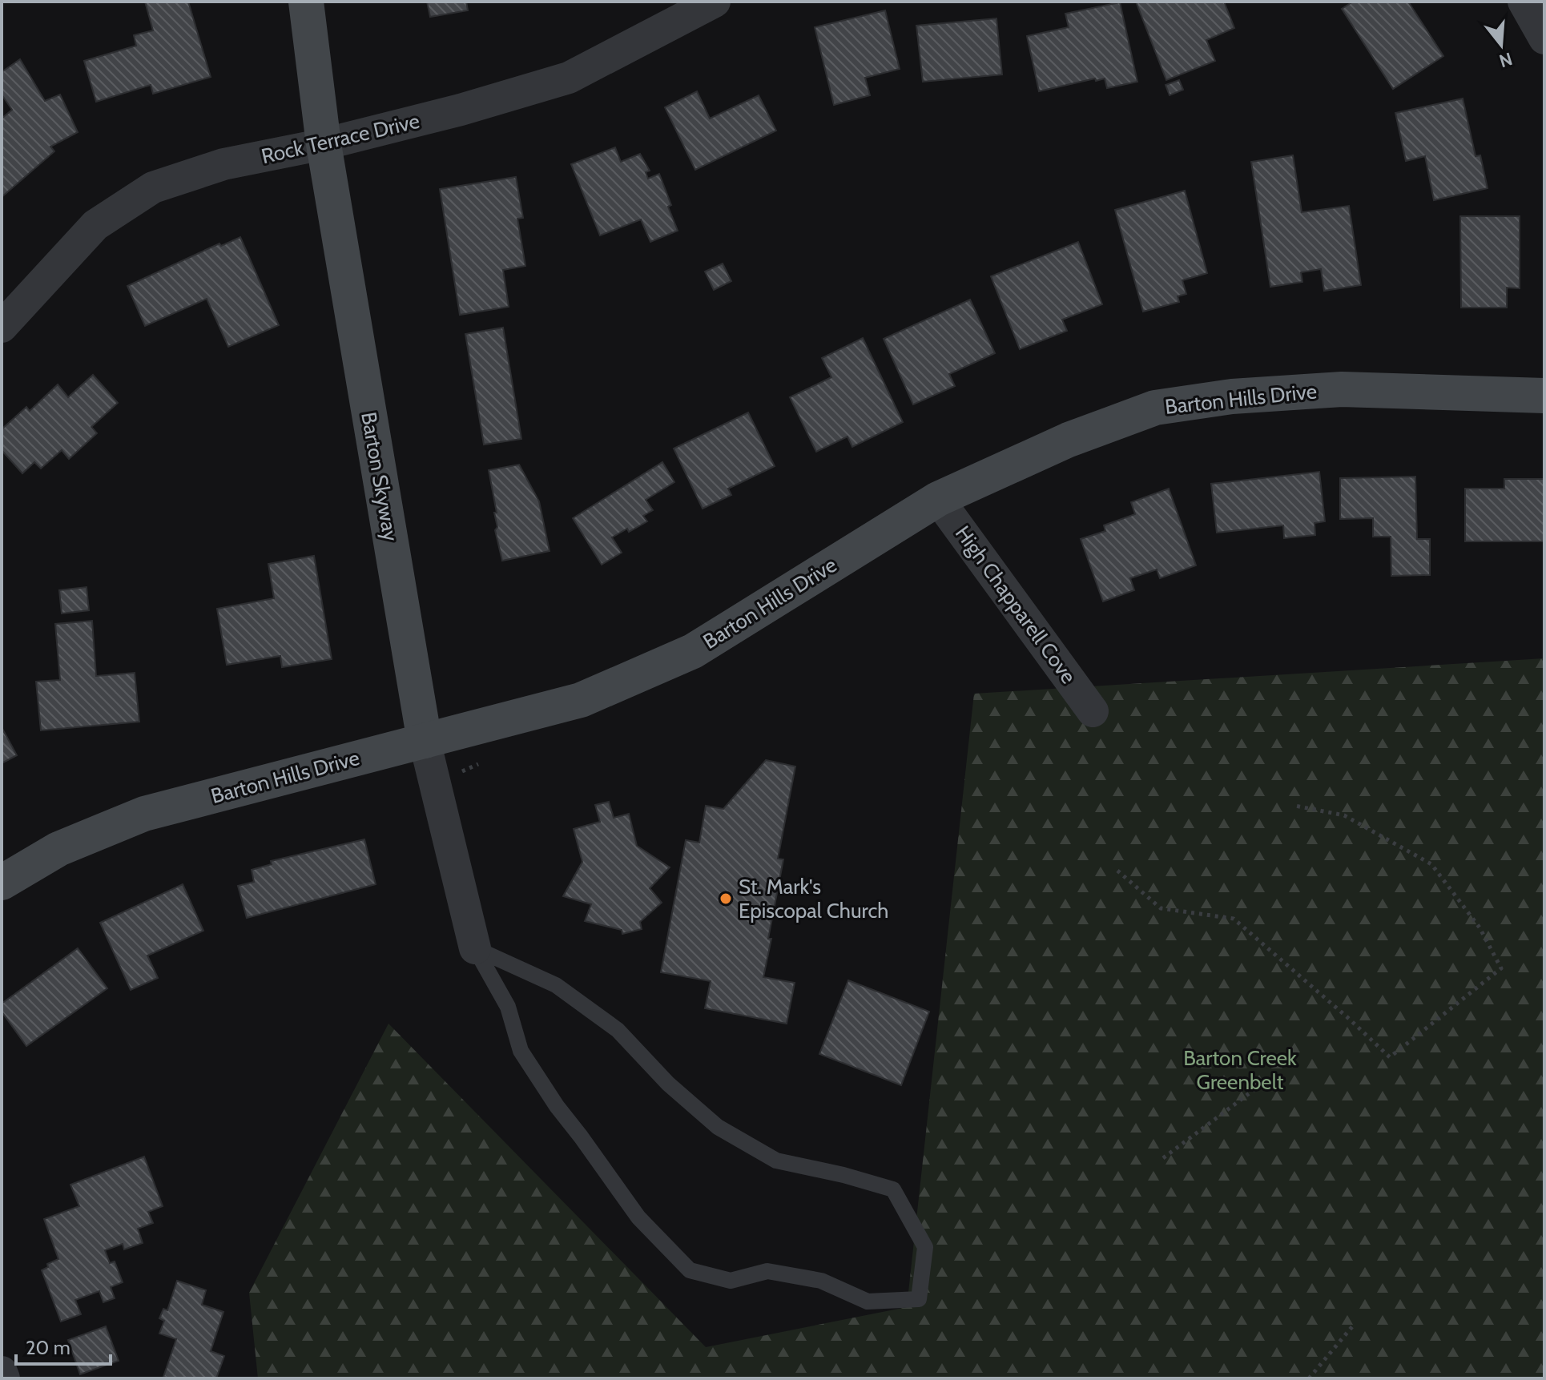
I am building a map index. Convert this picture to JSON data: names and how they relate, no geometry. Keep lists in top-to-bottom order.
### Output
{
  "streets": {
    "street": [
      "Rock Terrace Drive",
      "Barton Hills Drive",
      "Barton Skyway",
      "High Chapparell Cove"
    ]
  },
  "crossings": [
    ["Rock Terrace Drive", "Barton Skyway"],
    ["Barton Hills Drive", "Barton Skyway"],
    ["Barton Hills Drive", "High Chapparell Cove"]
  ],
  "parks": ["Barton Creek Greenbelt"],
  "places": ["St. Mark's Episcopal Church"],
  "scale_bar": "20 m",
  "north": "bottom"
}
